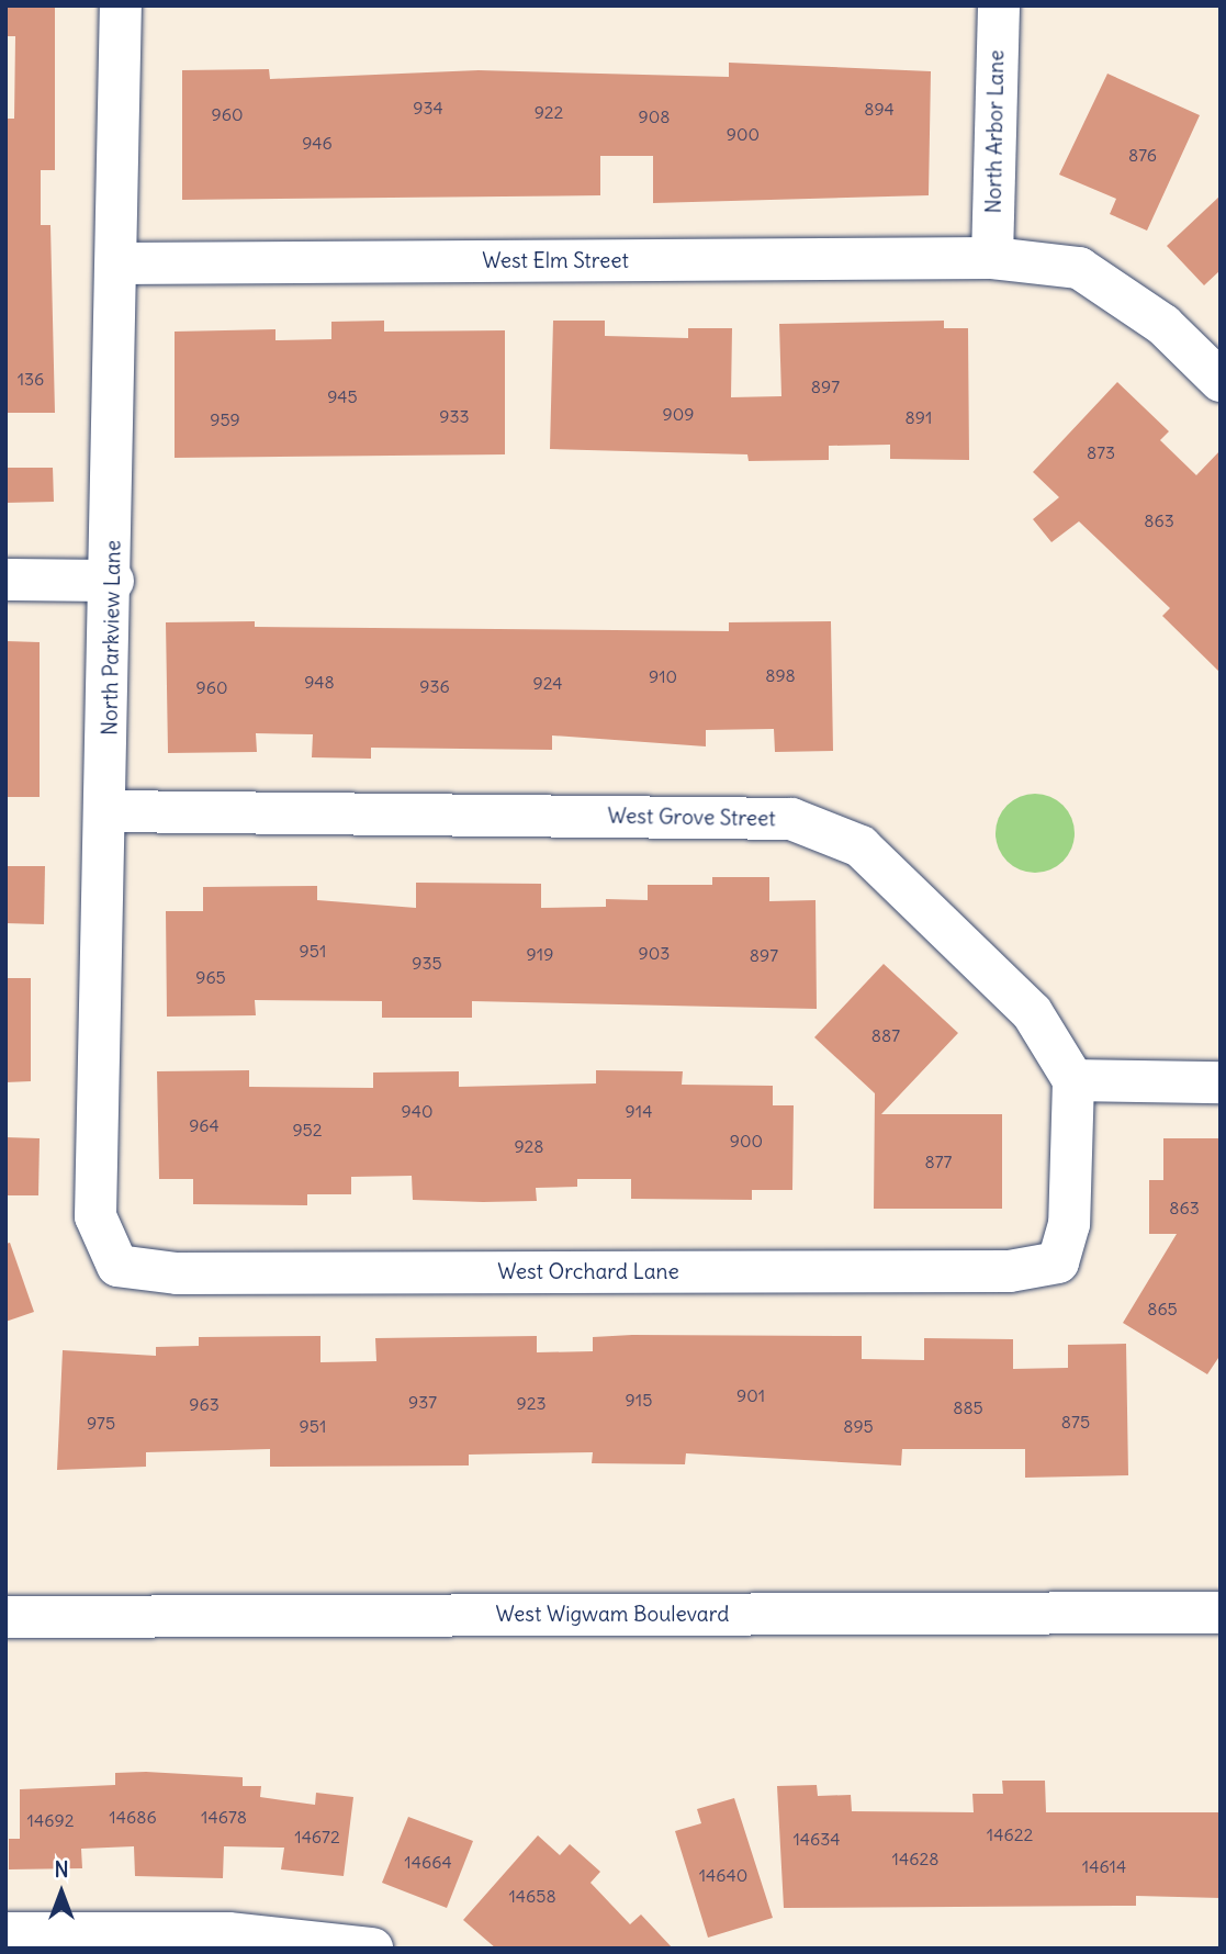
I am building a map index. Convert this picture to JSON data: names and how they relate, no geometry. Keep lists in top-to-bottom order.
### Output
{
  "streets": {
    "street": [
      "North Arbor Lane",
      "West Elm Street",
      "North Parkview Lane",
      "West Grove Street",
      "West Orchard Lane",
      "West Wigwam Boulevard"
    ]
  },
  "crossings": [
    ["North Arbor Lane", "West Elm Street"],
    ["West Elm Street", "North Parkview Lane"],
    ["North Parkview Lane", "West Grove Street"],
    ["North Parkview Lane", "West Orchard Lane"],
    ["West Grove Street", "West Orchard Lane"]
  ],
  "house_numbers": [
    "934",
    "894",
    "922",
    "960",
    "908",
    "900",
    "946",
    "876",
    "136",
    "897",
    "945",
    "909",
    "933",
    "891",
    "959",
    "873",
    "863",
    "898",
    "910",
    "948",
    "924",
    "936",
    "960",
    "951",
    "903",
    "919",
    "897",
    "935",
    "965",
    "887",
    "940",
    "914",
    "964",
    "952",
    "900",
    "928",
    "877",
    "863",
    "865",
    "901",
    "915",
    "937",
    "923",
    "963",
    "885",
    "875",
    "975",
    "951",
    "895",
    "14686",
    "14678",
    "14692",
    "14622",
    "14672",
    "14634",
    "14628",
    "14664",
    "14614",
    "14640",
    "14658"
  ],
  "north": "top"
}
